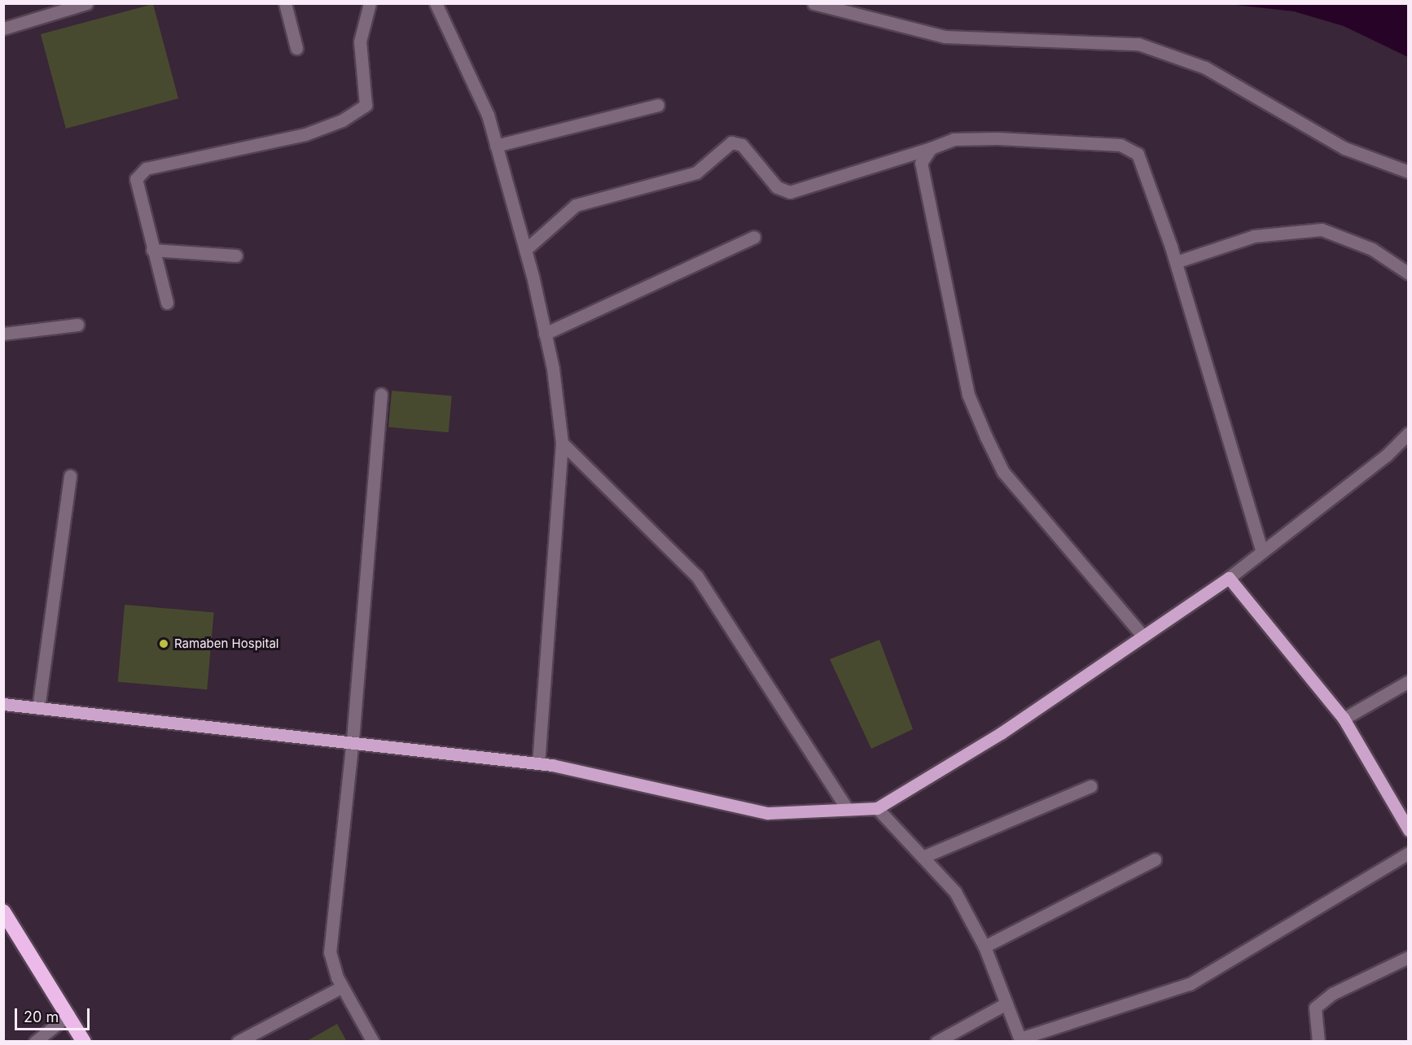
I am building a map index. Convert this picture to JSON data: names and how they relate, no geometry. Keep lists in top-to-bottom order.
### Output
{
  "places": ["Ramaben Hospital"],
  "scale_bar": "20 m"
}
